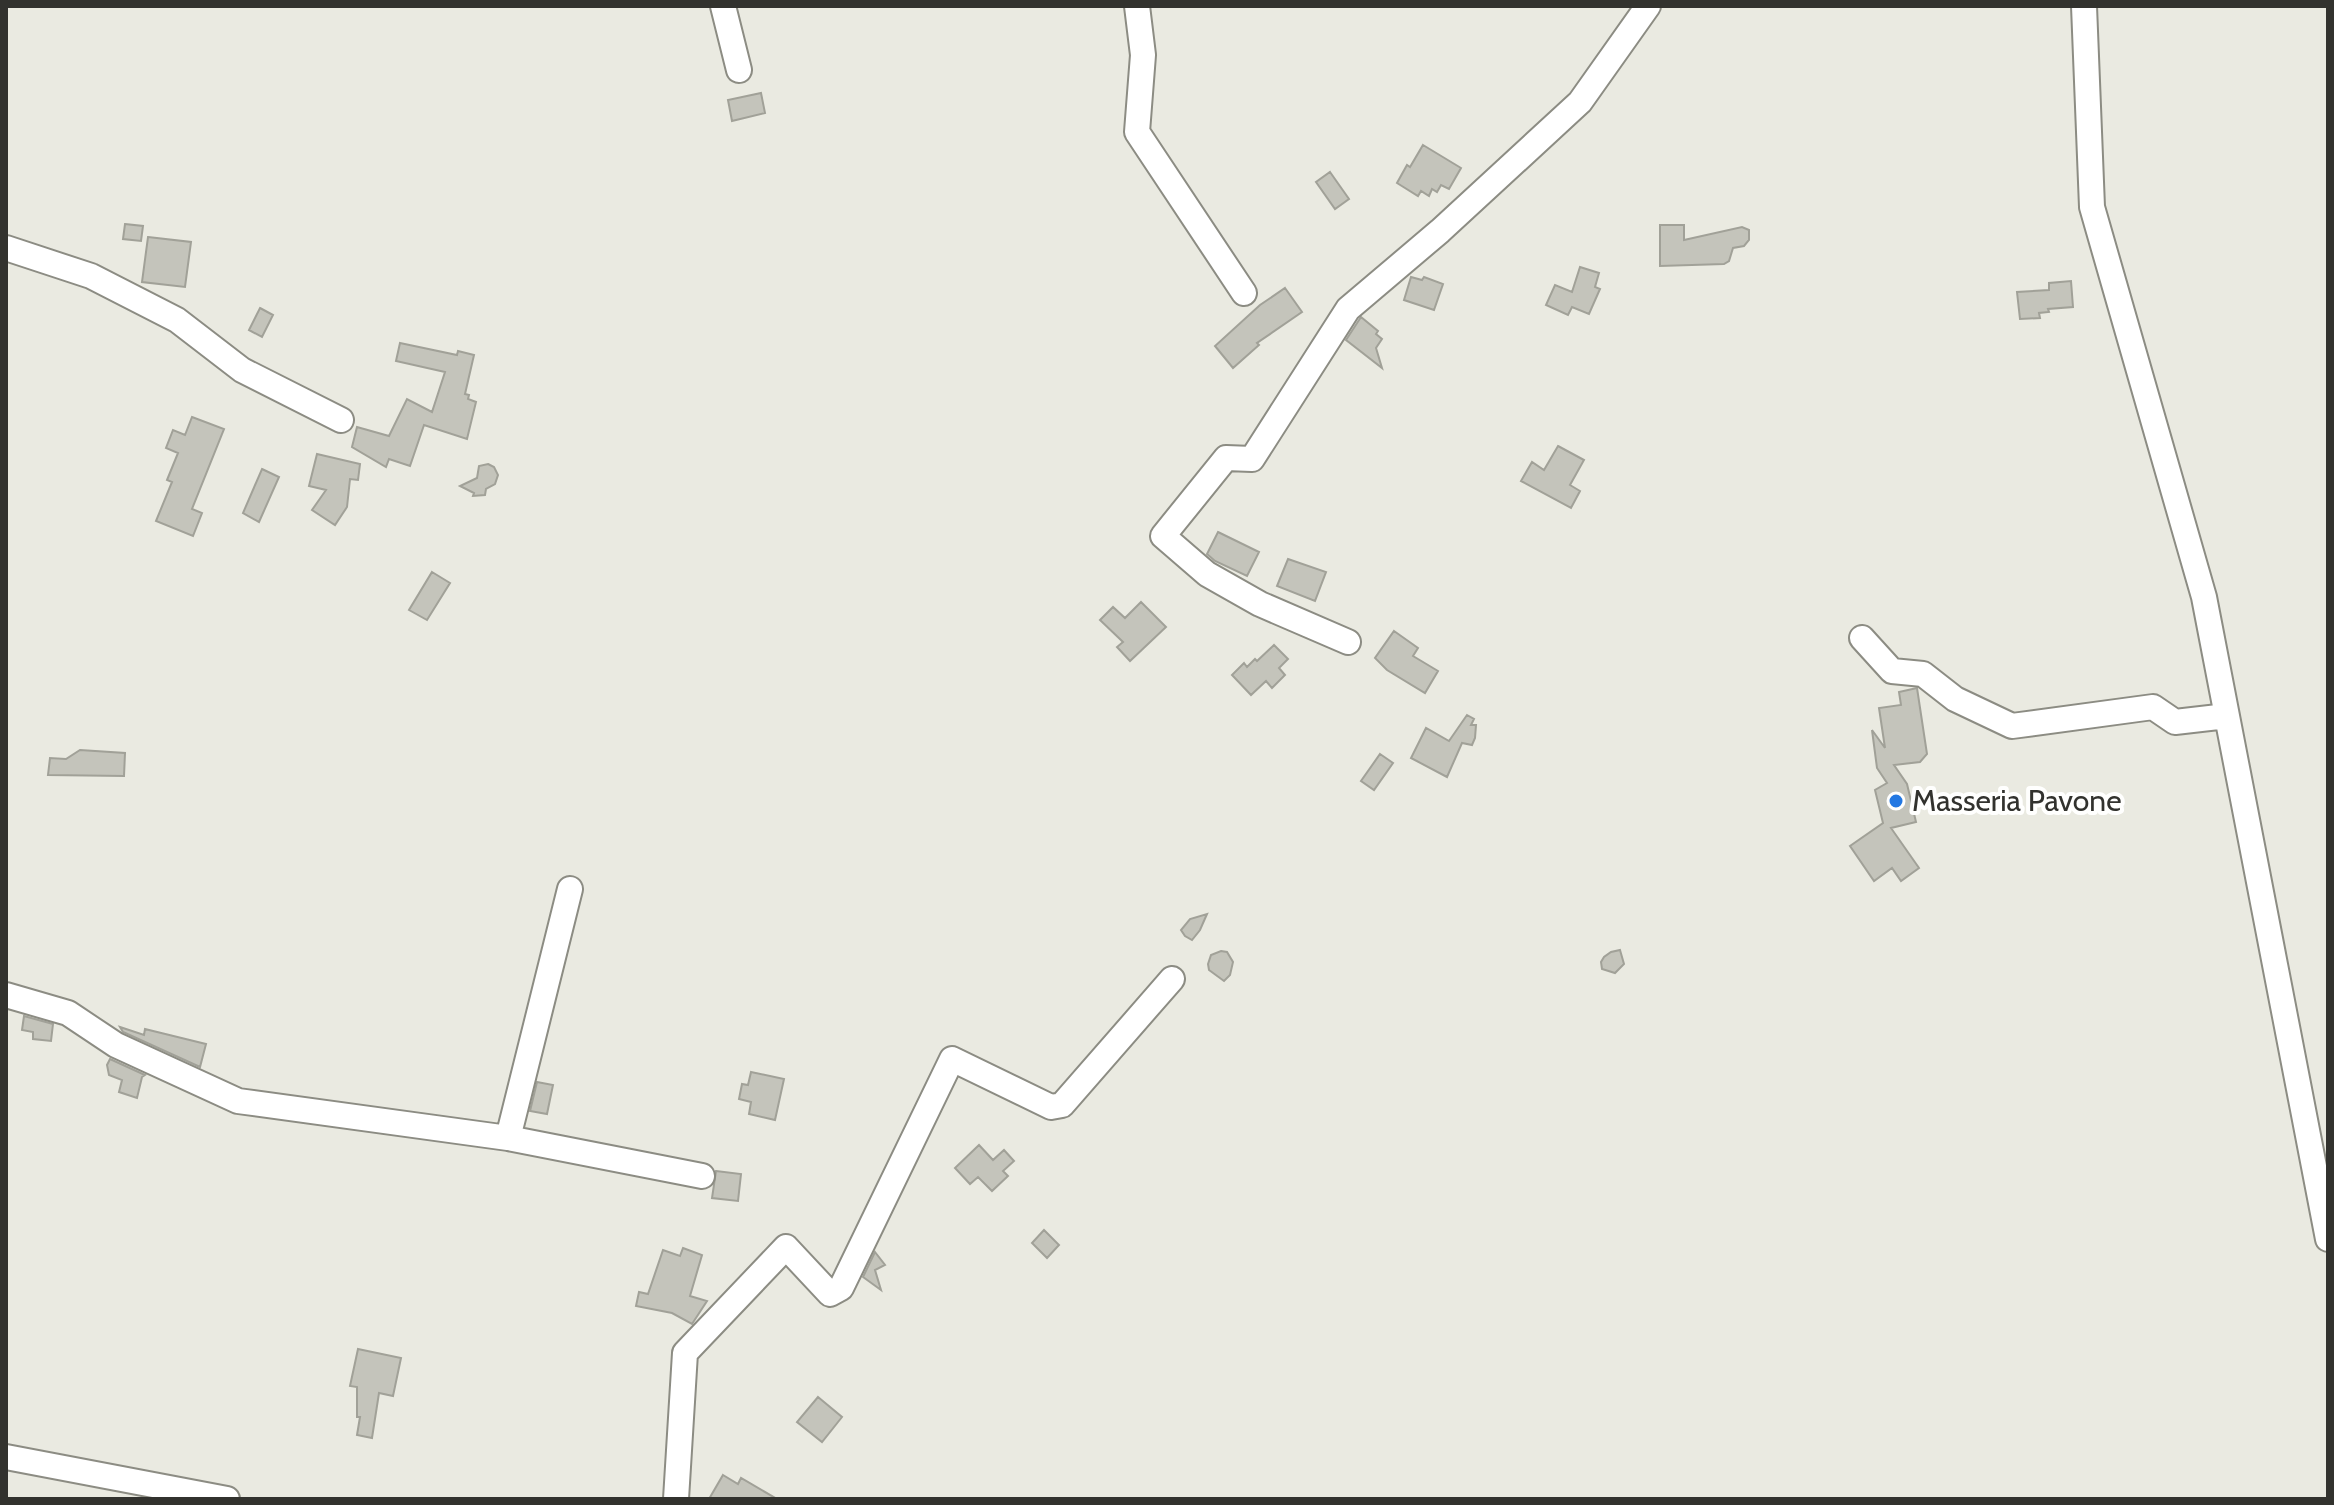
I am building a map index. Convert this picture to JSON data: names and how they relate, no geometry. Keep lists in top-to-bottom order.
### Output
{
  "places": ["Masseria Pavone"]
}
